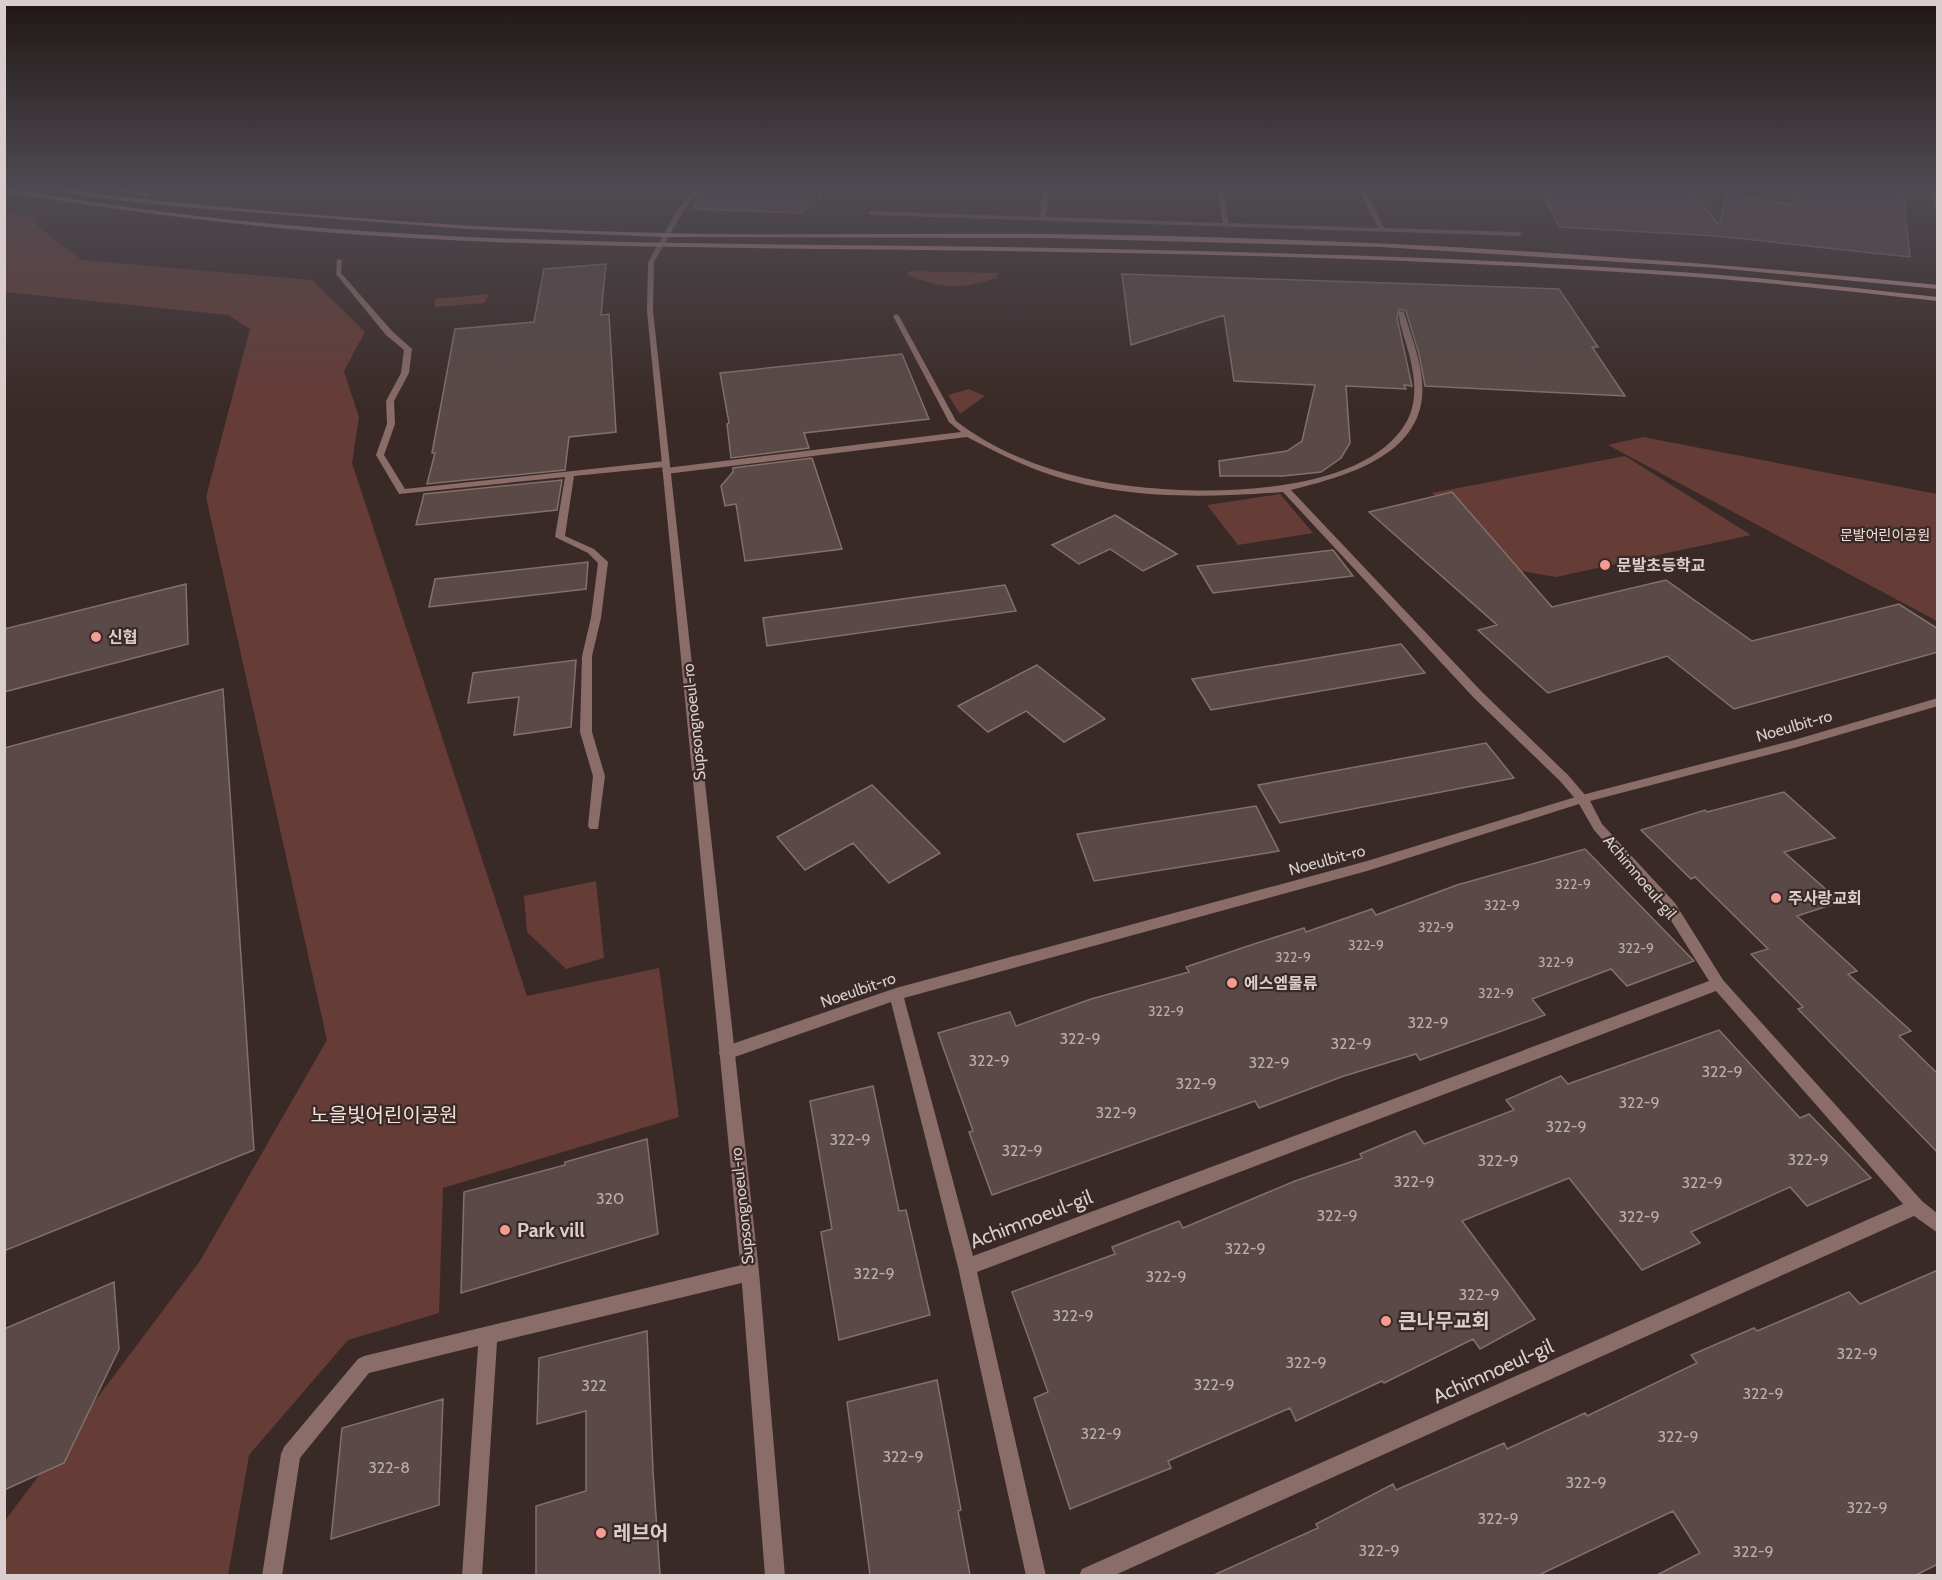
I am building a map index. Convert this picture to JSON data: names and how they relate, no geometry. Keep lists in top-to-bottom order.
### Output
{
  "streets": {
    "street": ["Supsongnoeul-ro", "Noeulbit-ro", "Achimnoeul-gil"]
  },
  "crossings": [
    ["Supsongnoeul-ro", "Noeulbit-ro"],
    ["Noeulbit-ro", "Achimnoeul-gil"]
  ],
  "parks": ["문발어린이공원", "노을빛어린이공원"],
  "places": [
    "문발초등학교",
    "신협",
    "주사랑교회",
    "에스엠물류",
    "Park vill",
    "큰나무교회",
    "레브어"
  ],
  "house_numbers": [
    "322-9",
    "322-9",
    "322-9",
    "322-9",
    "322-9",
    "322-9",
    "322-9",
    "322-9",
    "322-9",
    "322-9",
    "322-9",
    "322-9",
    "322-9",
    "322-9",
    "322-9",
    "322-9",
    "322-9",
    "322-9",
    "322-9",
    "322-9",
    "322-9",
    "322-9",
    "322-9",
    "322-9",
    "322-9",
    "320",
    "322-9",
    "322-9",
    "322-9",
    "322-9",
    "322-9",
    "322-9",
    "322-9",
    "322-9",
    "322-9",
    "322-9",
    "322",
    "322-9",
    "322-9",
    "322-9",
    "322-9",
    "322-8",
    "322-9",
    "322-9",
    "322-9",
    "322-9",
    "322-9"
  ]
}
